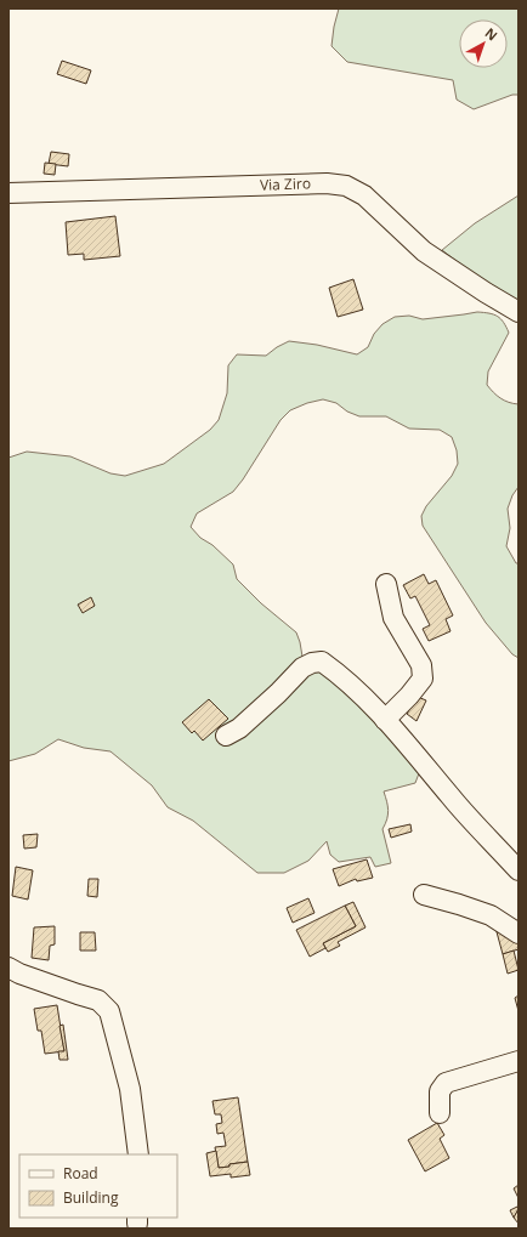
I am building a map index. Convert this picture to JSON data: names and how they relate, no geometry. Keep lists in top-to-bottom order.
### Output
{
  "streets": {
    "street": ["Via Ziro"]
  },
  "legend": ["Road", "Building"],
  "north": "top right"
}
